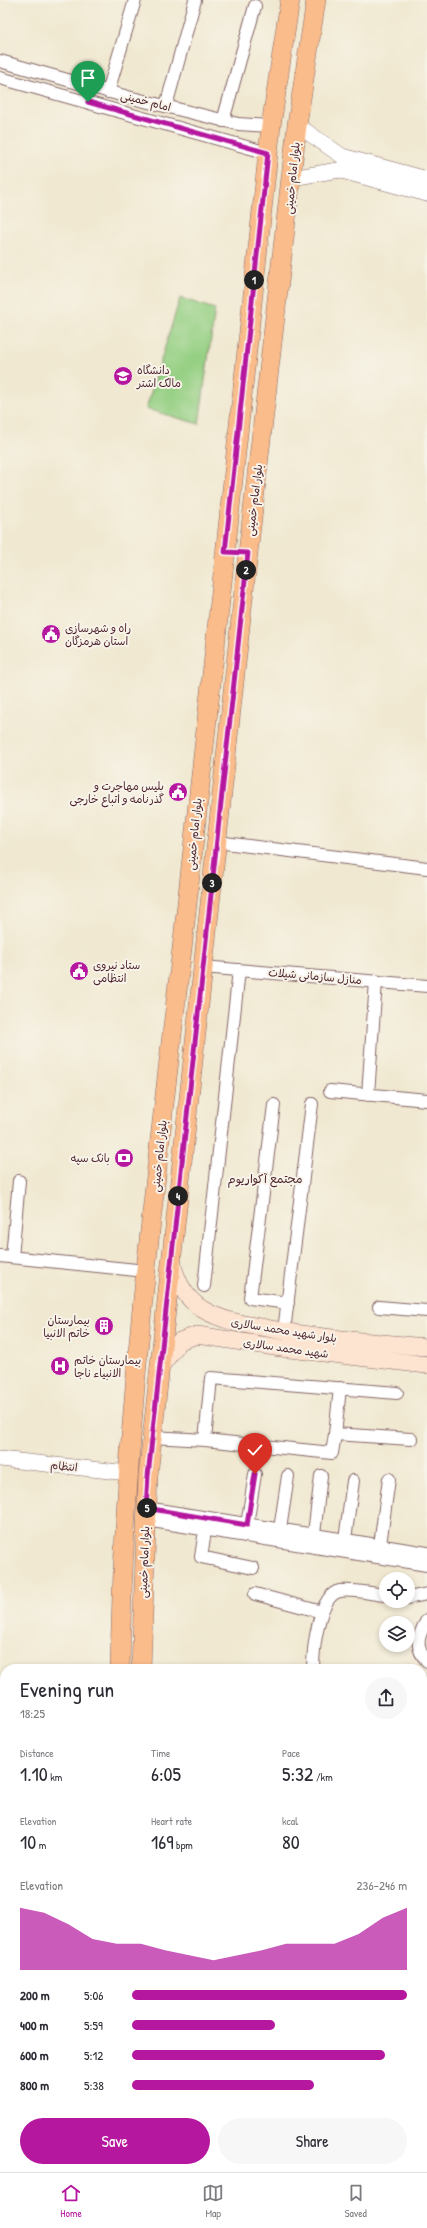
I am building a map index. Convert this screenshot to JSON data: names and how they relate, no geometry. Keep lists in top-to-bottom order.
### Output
{
  "streets": {
    "main road": ["بلوار امام خمینی", "بلوار شهید محمد سالاری", "شهید محمد سالاری"],
    "street": ["امام خمینی", "منازل سازمانی شیلات", "انتظام"]
  },
  "crossings": [
    ["امام خمینی", "بلوار امام خمینی"],
    ["بلوار امام خمینی", "منازل سازمانی شیلات"],
    ["بلوار امام خمینی", "بلوار شهید محمد سالاری"],
    ["بلوار امام خمینی", "شهید محمد سالاری"],
    ["بلوار امام خمینی", "انتظام"]
  ],
  "districts": ["مجتمع آکواریوم"],
  "places": {
    "school or university": ["دانشگاه مالک اشتر"],
    "public building": ["راه و شهرسازی استان هرمزگان", "پلیس مهاجرت و گذرنامه و اتباع خارجى", "ستاد نیروی انتظامی"],
    "bank": ["بانک سپه"],
    "building": ["بیمارستان خاتم الانبیا"],
    "hospital": ["بیمارستان خاتم الانبیاء ناجا"]
  },
  "page": {
    "pins": [
      "1",
      "2",
      "3",
      "4",
      "5"
    ],
    "heading": ["Evening run", "18:25"],
    "stats": [
      ["Distance", "1.10 km"],
      ["Time", "6:05"],
      ["Pace", "5:32 /km"],
      ["Elevation", "10 m"],
      ["Heart rate", "169 bpm"],
      ["kcal", "80"]
    ],
    "chart": ["Elevation", "236–246 m"],
    "list": [
      {
        "name": "200 m",
        "note": "5:06"
      },
      {
        "name": "400 m",
        "note": "5:59"
      },
      {
        "name": "600 m",
        "note": "5:12"
      },
      {
        "name": "800 m",
        "note": "5:38"
      }
    ],
    "buttons": ["Save", "Share"],
    "tabs": ["Home", "Map", "Saved"]
  }
}
